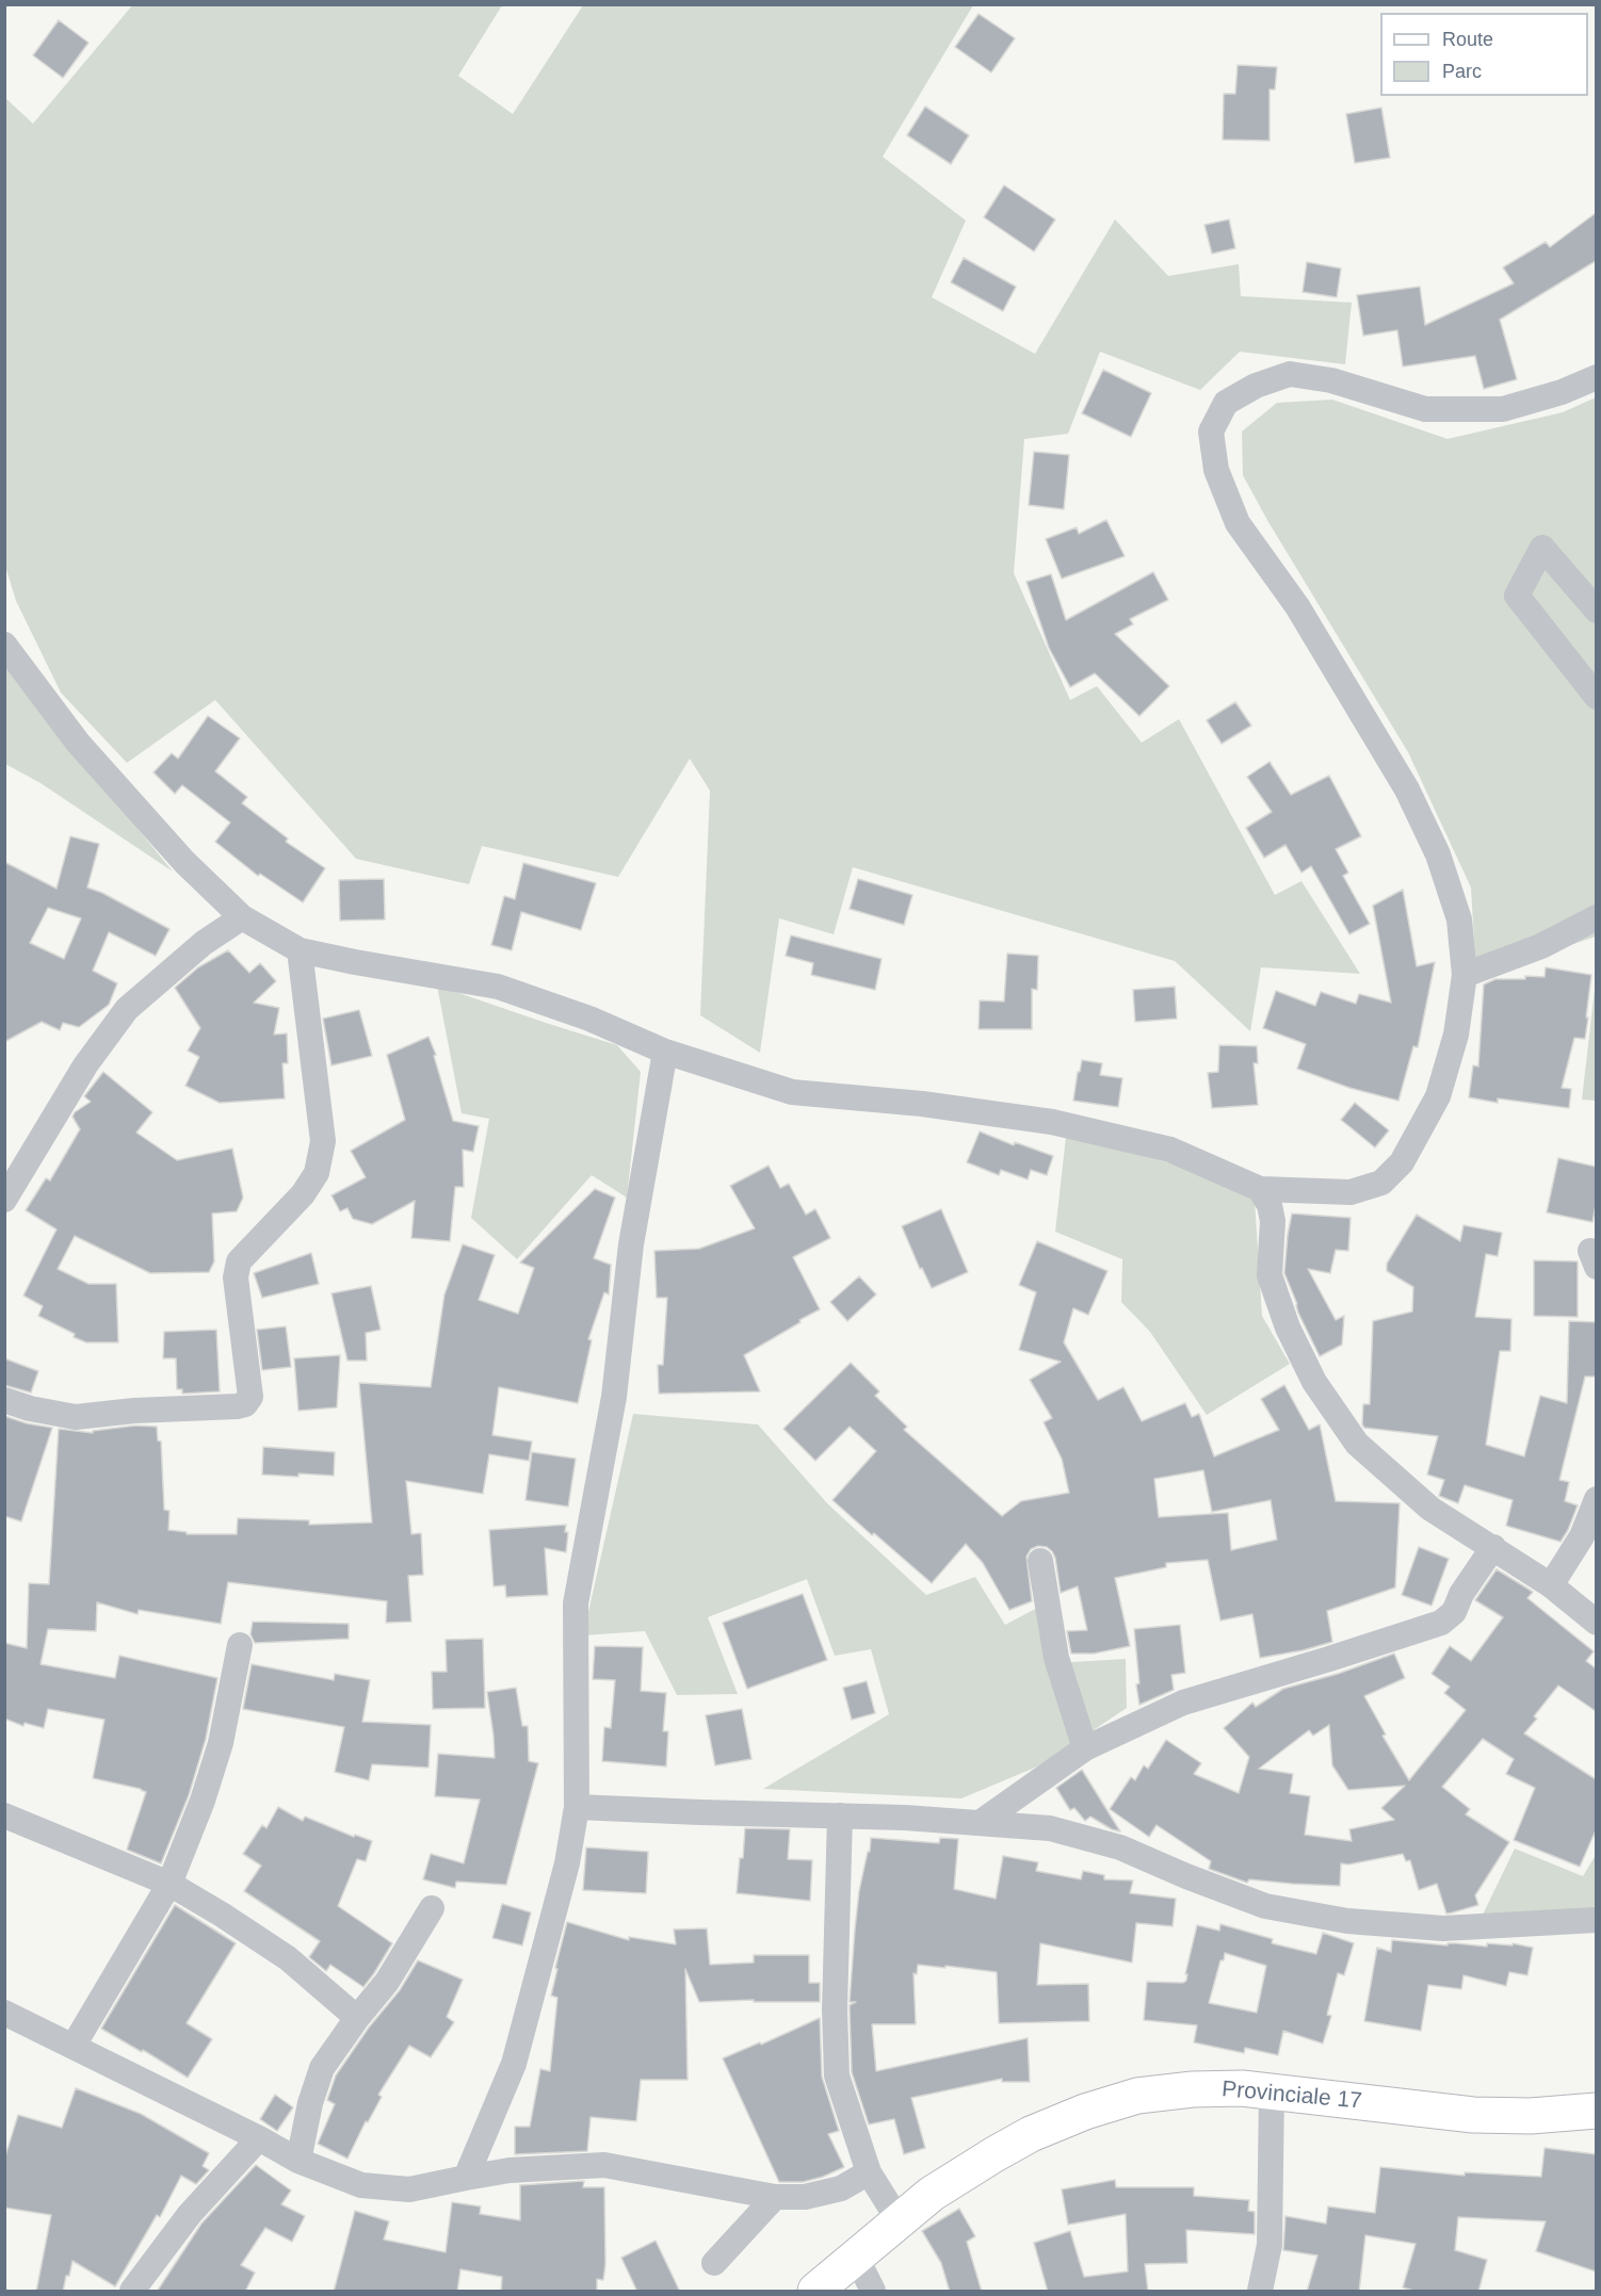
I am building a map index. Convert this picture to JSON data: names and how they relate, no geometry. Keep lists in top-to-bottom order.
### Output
{
  "streets": {
    "main road": ["Provinciale 17"]
  },
  "legend": ["Route", "Parc"]
}
